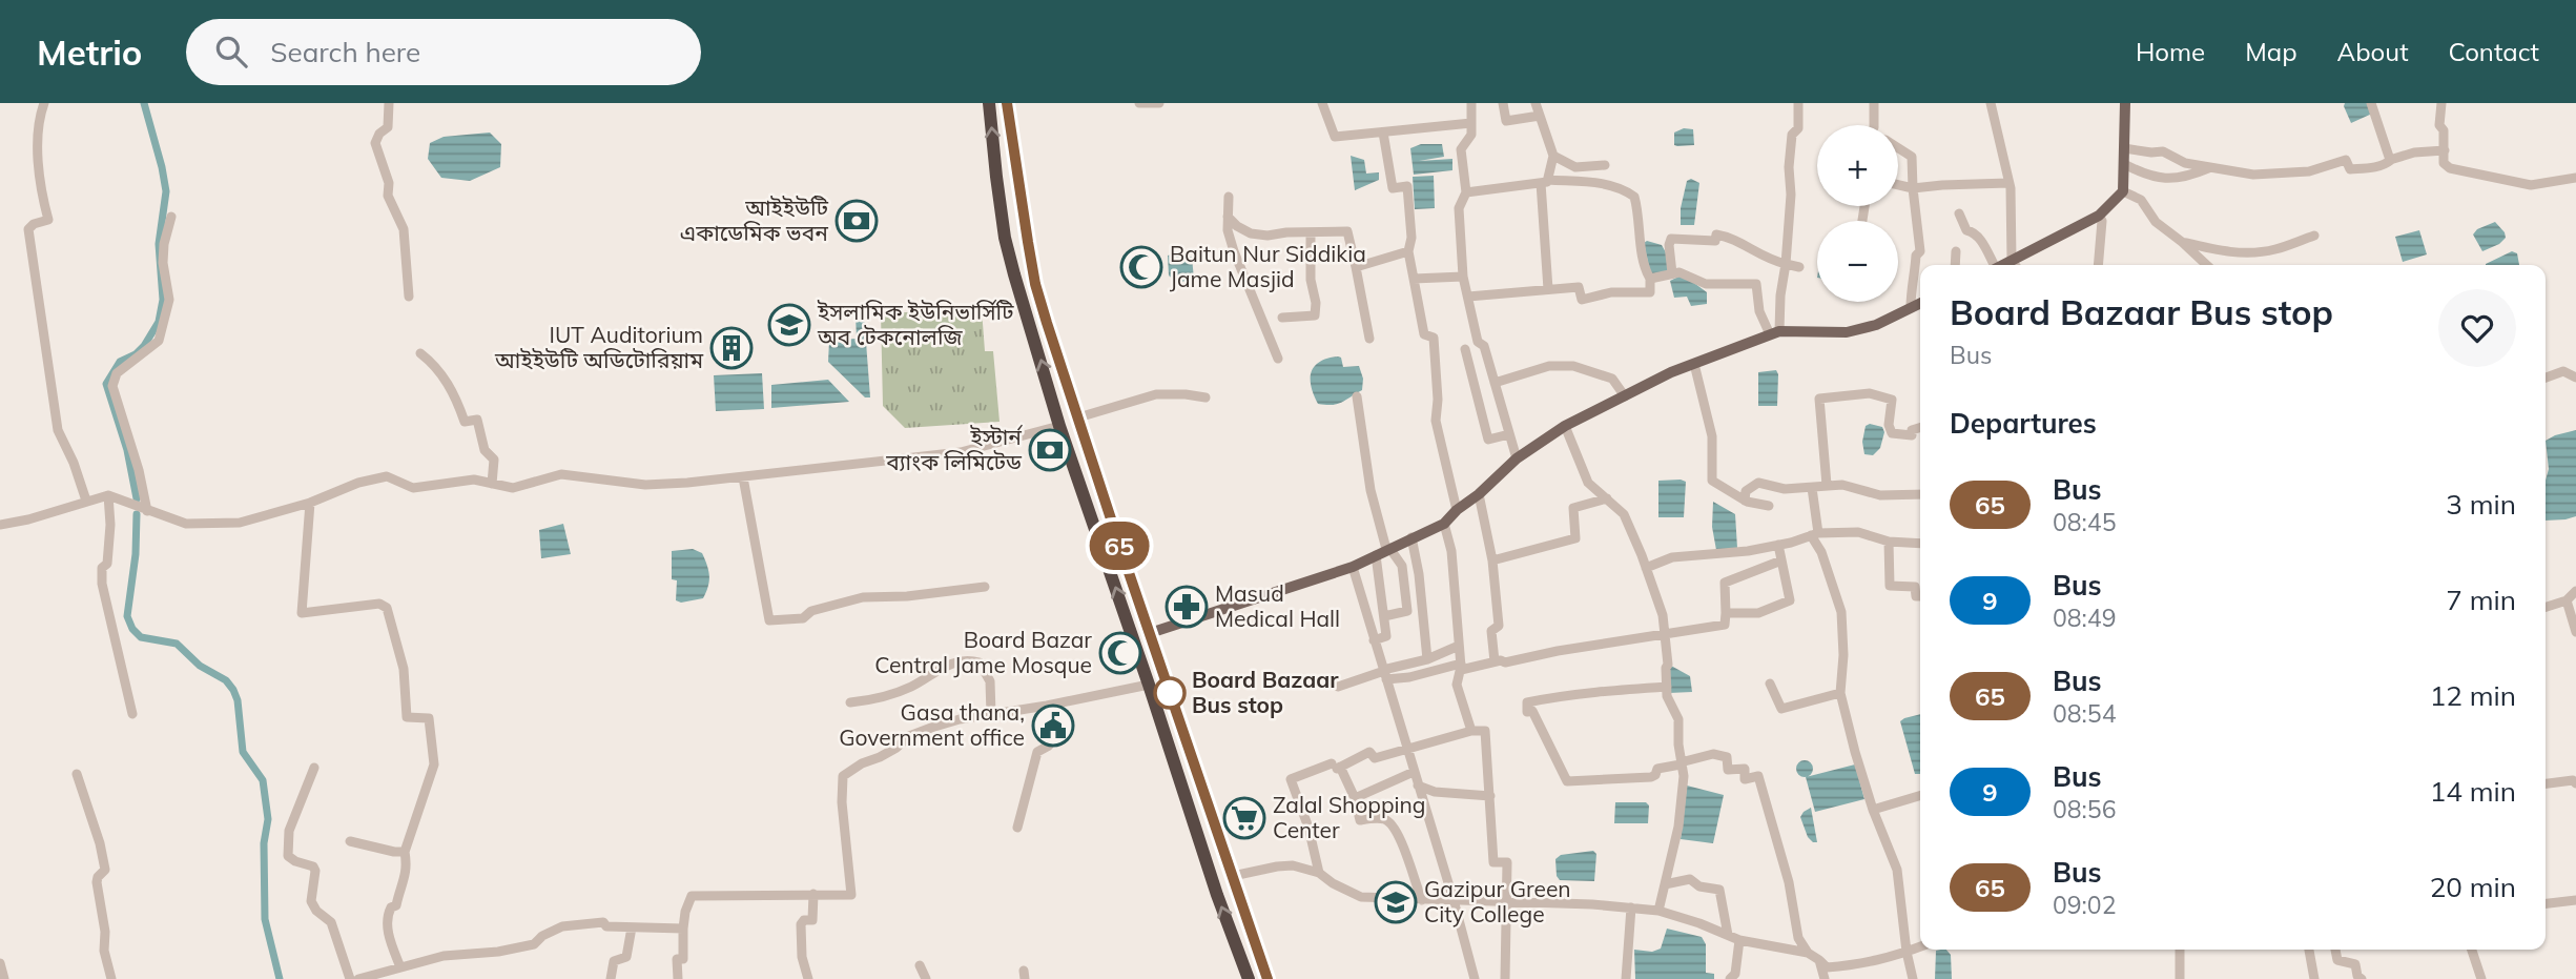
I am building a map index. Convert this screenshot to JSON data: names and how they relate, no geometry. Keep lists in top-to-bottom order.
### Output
{
  "places": {
    "bank": ["আইইউটি একাডেমিক ভবন", "ইস্টার্ন ব্যাংক লিমিটেড"],
    "mosque": ["Baitun Nur Siddikia Jame Masjid", "Board Bazar Central Jame Mosque"],
    "school or university": ["ইসলামিক ইউনিভার্সিটি অব টেকনোলজি", "Gazipur Green City College"],
    "building": ["IUT Auditorium আইইউটি অডিটোরিয়াম"],
    "pharmacy": ["Masud Medical Hall"],
    "other": ["Board Bazaar Bus stop"],
    "public building": ["Gasa thana, Government office"],
    "supermarket": ["Zalal Shopping Center"]
  },
  "lines": ["bus line 65"],
  "page": {
    "header": "Metrio",
    "search": "Search here",
    "nav": [
      "Home",
      "Map",
      "About",
      "Contact"
    ],
    "on_map": "65",
    "map_buttons": ["+", "−"],
    "heading": [
      ["Board Bazaar Bus stop", "Bus"],
      "Departures"
    ],
    "list": [
      {
        "mark": "65",
        "name": "Bus",
        "note": "08:45",
        "value": "3 min"
      },
      {
        "mark": "9",
        "name": "Bus",
        "note": "08:49",
        "value": "7 min"
      },
      {
        "mark": "65",
        "name": "Bus",
        "note": "08:54",
        "value": "12 min"
      },
      {
        "mark": "9",
        "name": "Bus",
        "note": "08:56",
        "value": "14 min"
      },
      {
        "mark": "65",
        "name": "Bus",
        "note": "09:02",
        "value": "20 min"
      }
    ]
  }
}
